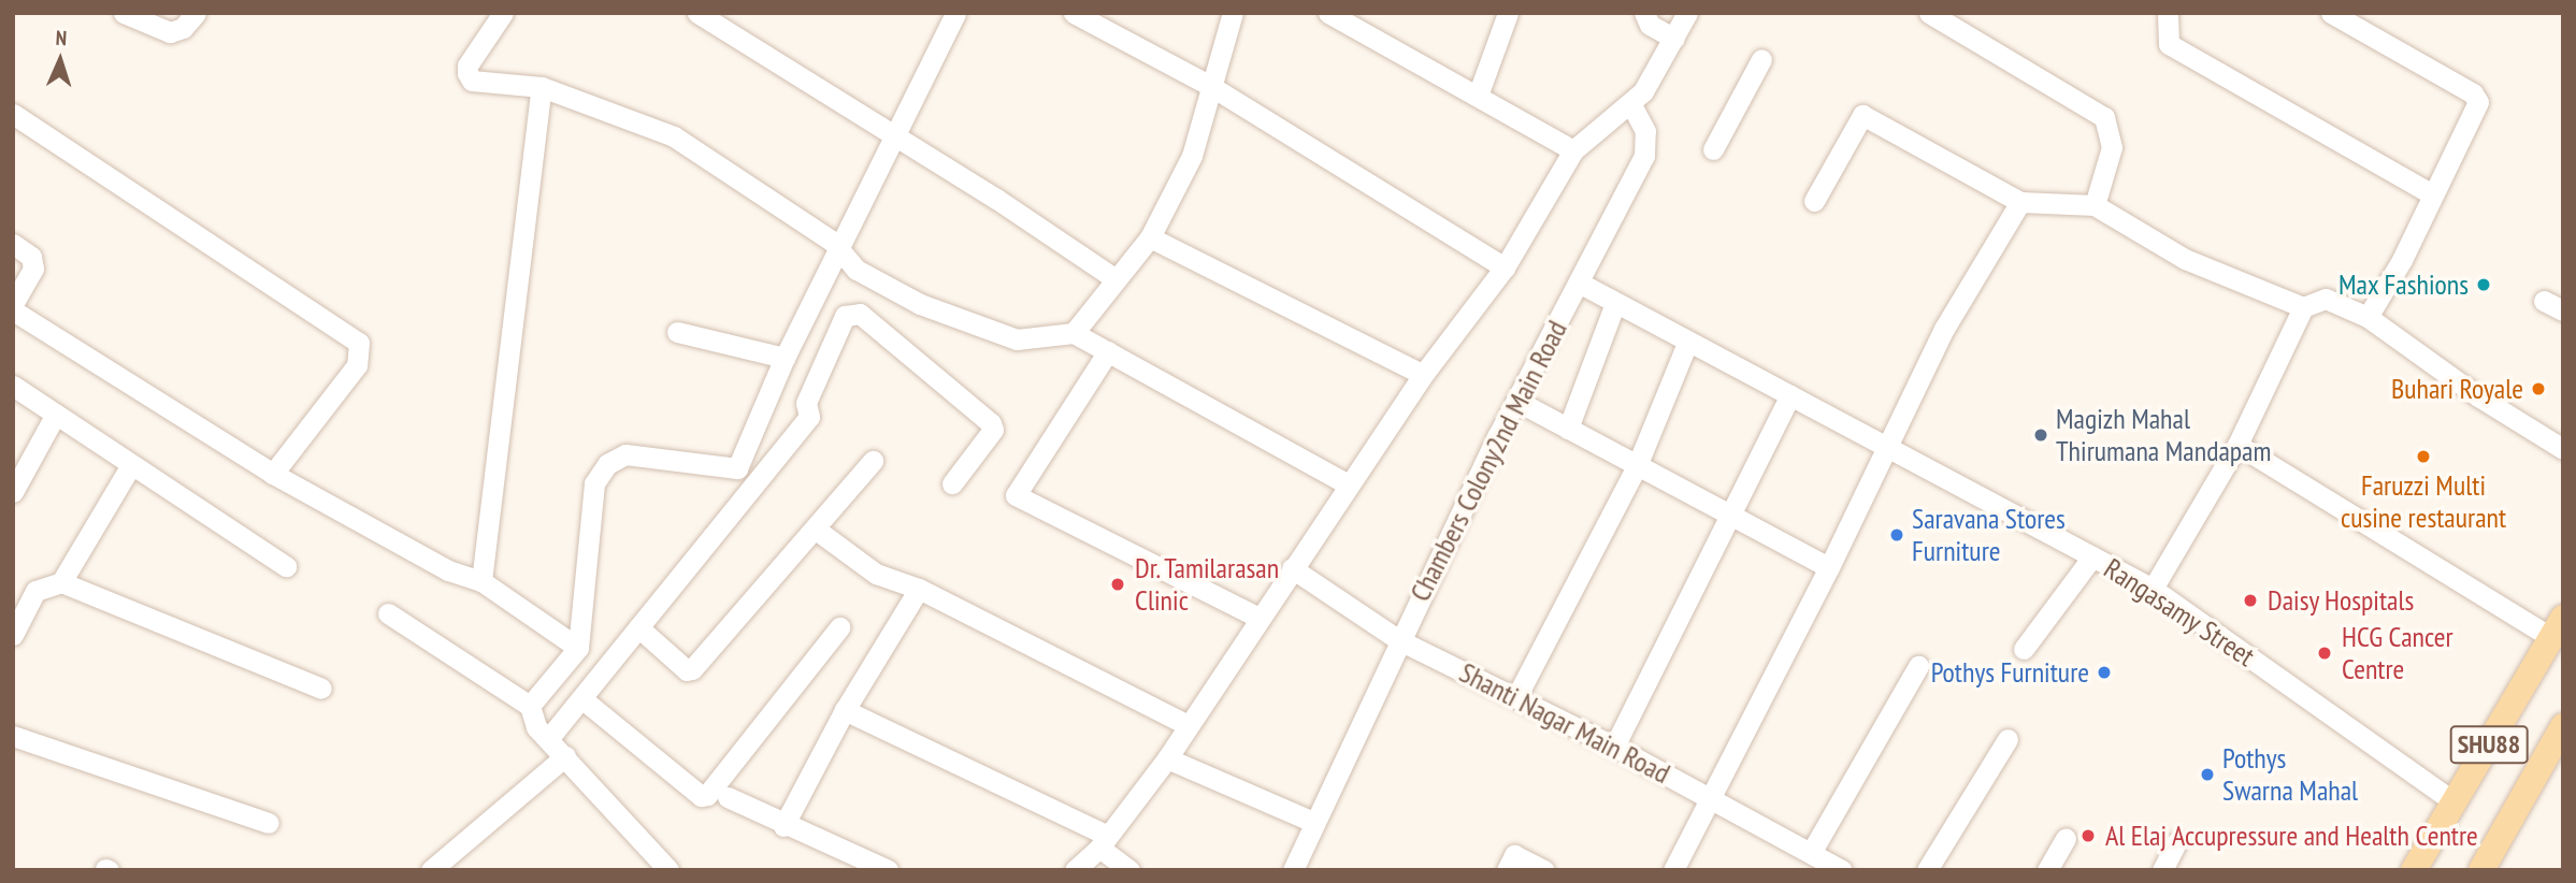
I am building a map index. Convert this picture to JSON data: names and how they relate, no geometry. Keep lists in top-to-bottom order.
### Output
{
  "streets": {
    "main road": ["SHU88"],
    "street": ["Chambers Colony2nd Main Road", "Rangasamy Street", "Shanti Nagar Main Road"]
  },
  "crossings": [
    ["Chambers Colony2nd Main Road", "Rangasamy Street"],
    ["Chambers Colony2nd Main Road", "Shanti Nagar Main Road"],
    ["Rangasamy Street", "SHU88"]
  ],
  "places": [
    "Max Fashions",
    "Buhari Royale",
    "Magizh Mahal Thirumana Mandapam",
    "Faruzzi Multi cusine restaurant",
    "Saravana Stores Furniture",
    "Dr. Tamilarasan Clinic",
    "Daisy Hospitals",
    "HCG Cancer Centre",
    "Pothys Furniture",
    "Pothys Swarna Mahal",
    "Al Elaj Accupressure and Health Centre"
  ],
  "north": "top"
}
